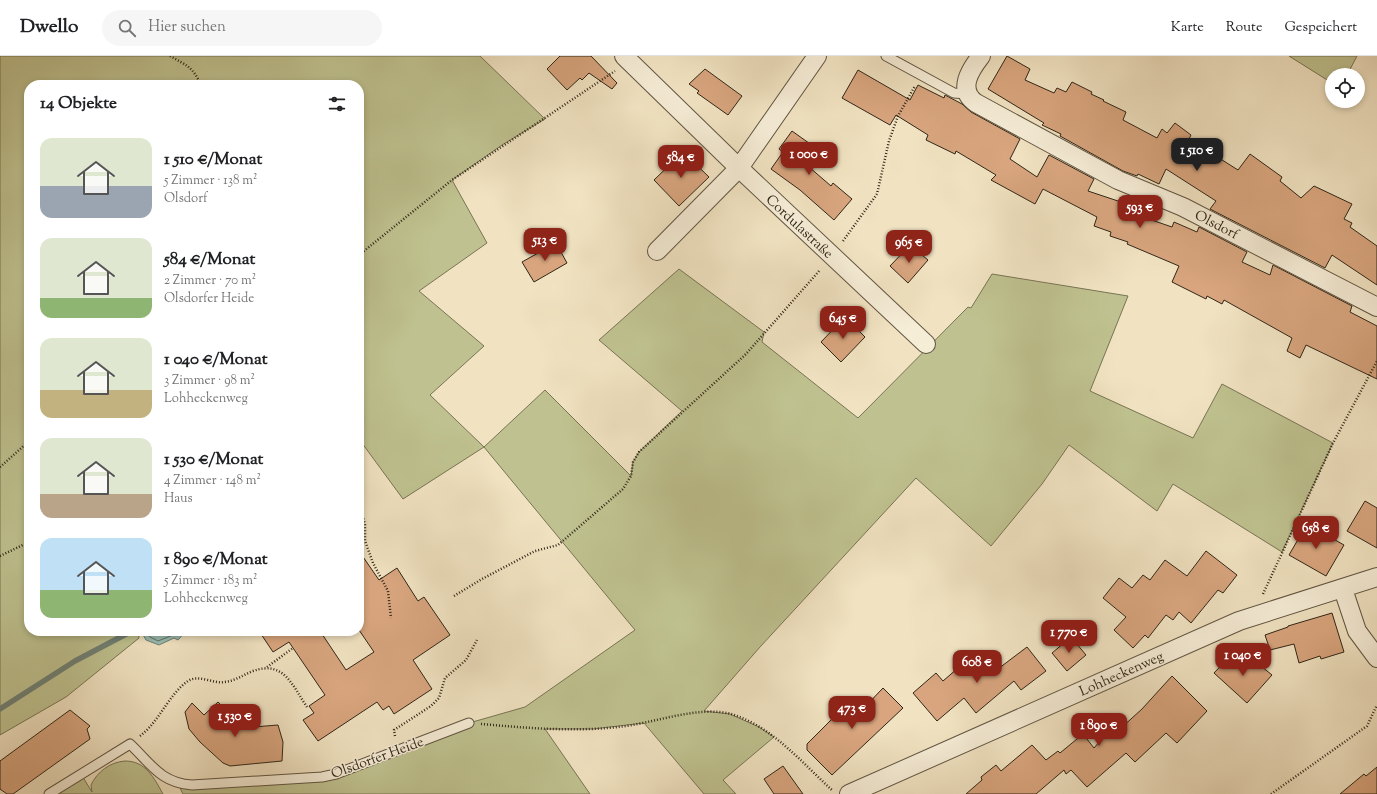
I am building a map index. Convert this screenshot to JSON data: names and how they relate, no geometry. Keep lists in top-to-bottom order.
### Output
{
  "streets": {
    "street": ["Olsdorf", "Cordulastraße", "Lohheckenweg"],
    "lane": ["Olsdorfer Heide"]
  },
  "page": {
    "header": "Dwello",
    "search": "Hier suchen",
    "nav": ["Karte", "Route", "Gespeichert"],
    "heading": "14 Objekte",
    "list": [
      {
        "name": "1 510 €/Monat",
        "note": "5 Zimmer · 138 m² · Olsdorf"
      },
      {
        "name": "584 €/Monat",
        "note": "2 Zimmer · 70 m² · Olsdorfer Heide"
      },
      {
        "name": "1 040 €/Monat",
        "note": "3 Zimmer · 98 m² · Lohheckenweg"
      },
      {
        "name": "1 530 €/Monat",
        "note": "4 Zimmer · 148 m² · Haus"
      },
      {
        "name": "1 890 €/Monat",
        "note": "5 Zimmer · 183 m² · Lohheckenweg"
      }
    ],
    "price": [
      "1 510 €",
      "1 000 €",
      "584 €",
      "593 €",
      "513 €",
      "965 €",
      "645 €",
      "658 €",
      "1 770 €",
      "1 040 €",
      "608 €",
      "473 €",
      "1 530 €",
      "1 890 €"
    ]
  }
}
